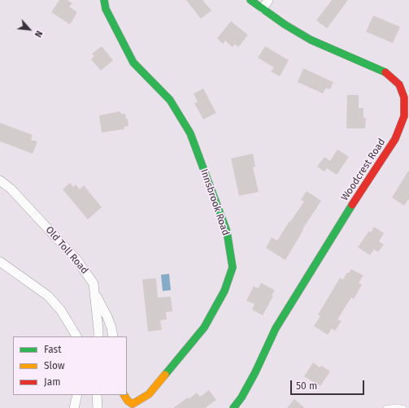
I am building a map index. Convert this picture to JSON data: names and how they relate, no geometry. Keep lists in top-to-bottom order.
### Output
{
  "streets": {
    "street": ["Woodcrest Road", "Innsbrook Road", "Old Toll Road"]
  },
  "legend": ["Fast", "Slow", "Jam"],
  "scale_bar": "50 m",
  "north": "bottom right"
}
